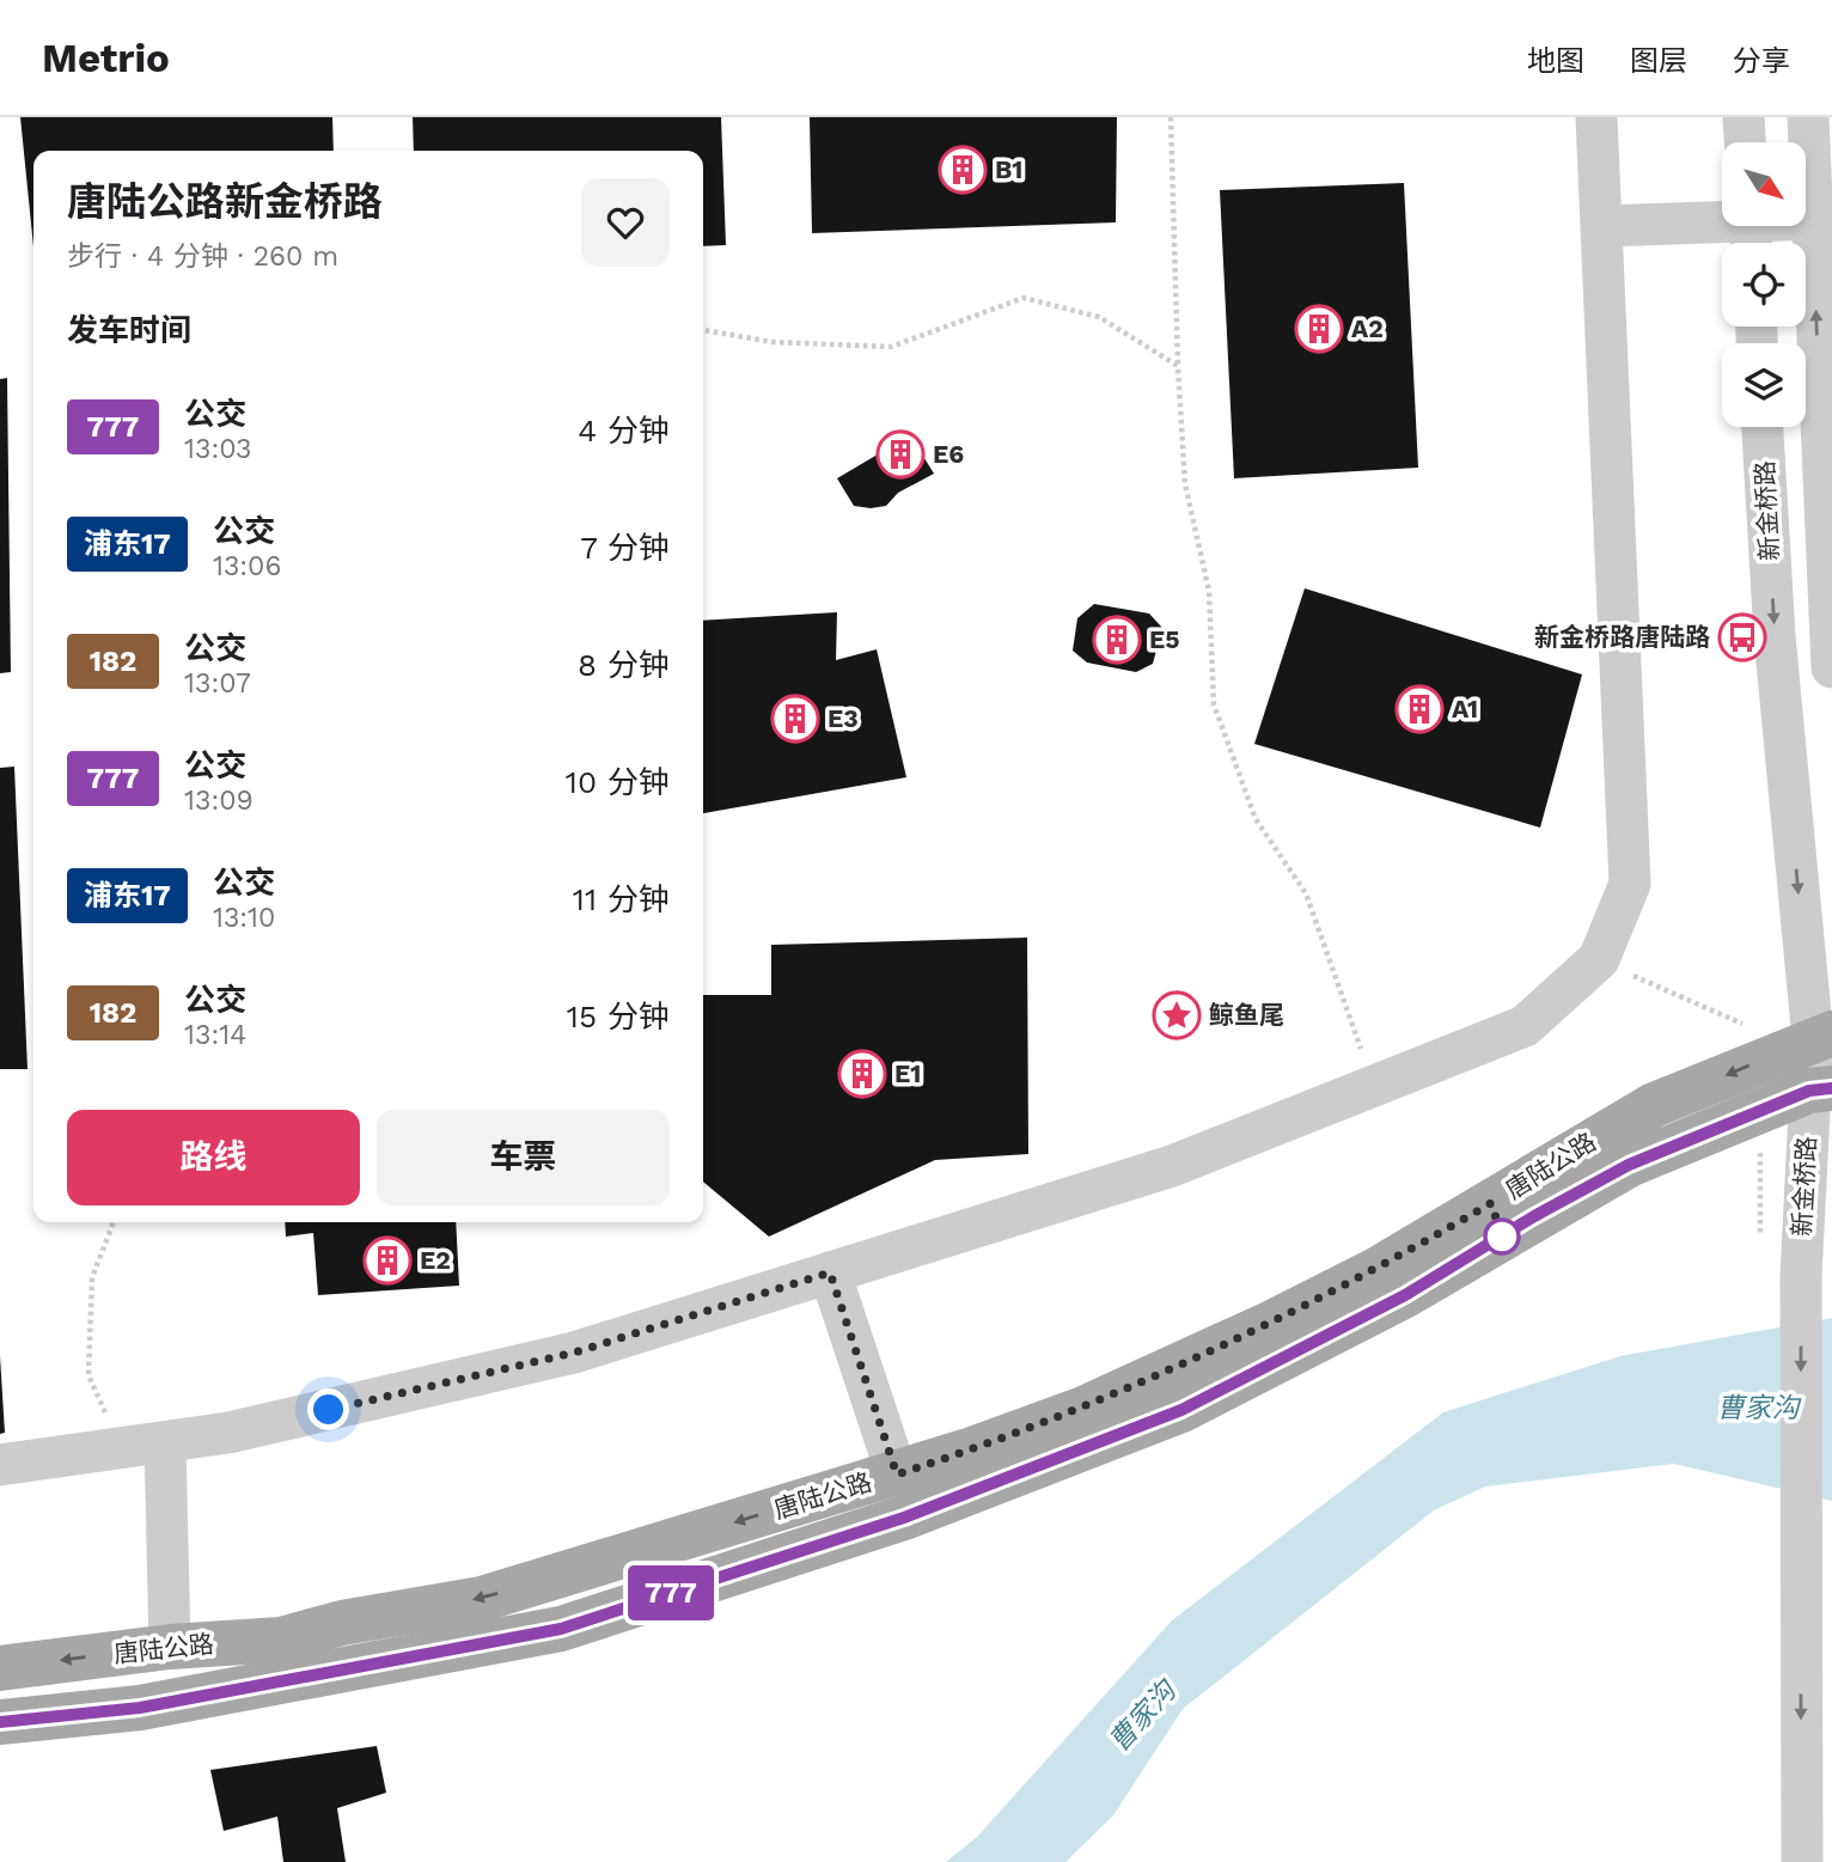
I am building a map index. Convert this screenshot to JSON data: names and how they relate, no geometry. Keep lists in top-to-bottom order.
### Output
{
  "streets": {
    "main road": ["唐陆公路"],
    "street": ["新金桥路"]
  },
  "crossings": [
    ["新金桥路", "唐陆公路"]
  ],
  "water": ["曹家沟"],
  "places": {
    "building": [
      "B1",
      "A2",
      "E6",
      "E5",
      "A1",
      "E3",
      "E1",
      "E2"
    ],
    "bus stop": ["新金桥路唐陆路"],
    "place": ["鲸鱼尾"]
  },
  "lines": ["bus line 777"],
  "north": "bottom right",
  "page": {
    "header": "Metrio",
    "nav": ["地图", "图层", "分享"],
    "on_map": "777",
    "heading": [
      ["唐陆公路新金桥路", "步行 · 4 分钟 · 260 m"],
      "发车时间"
    ],
    "list": [
      {
        "mark": "777",
        "name": "公交",
        "note": "13:03",
        "value": "4 分钟"
      },
      {
        "mark": "浦东17",
        "name": "公交",
        "note": "13:06",
        "value": "7 分钟"
      },
      {
        "mark": "182",
        "name": "公交",
        "note": "13:07",
        "value": "8 分钟"
      },
      {
        "mark": "777",
        "name": "公交",
        "note": "13:09",
        "value": "10 分钟"
      },
      {
        "mark": "浦东17",
        "name": "公交",
        "note": "13:10",
        "value": "11 分钟"
      },
      {
        "mark": "182",
        "name": "公交",
        "note": "13:14",
        "value": "15 分钟"
      }
    ],
    "buttons": ["路线", "车票"]
  }
}
